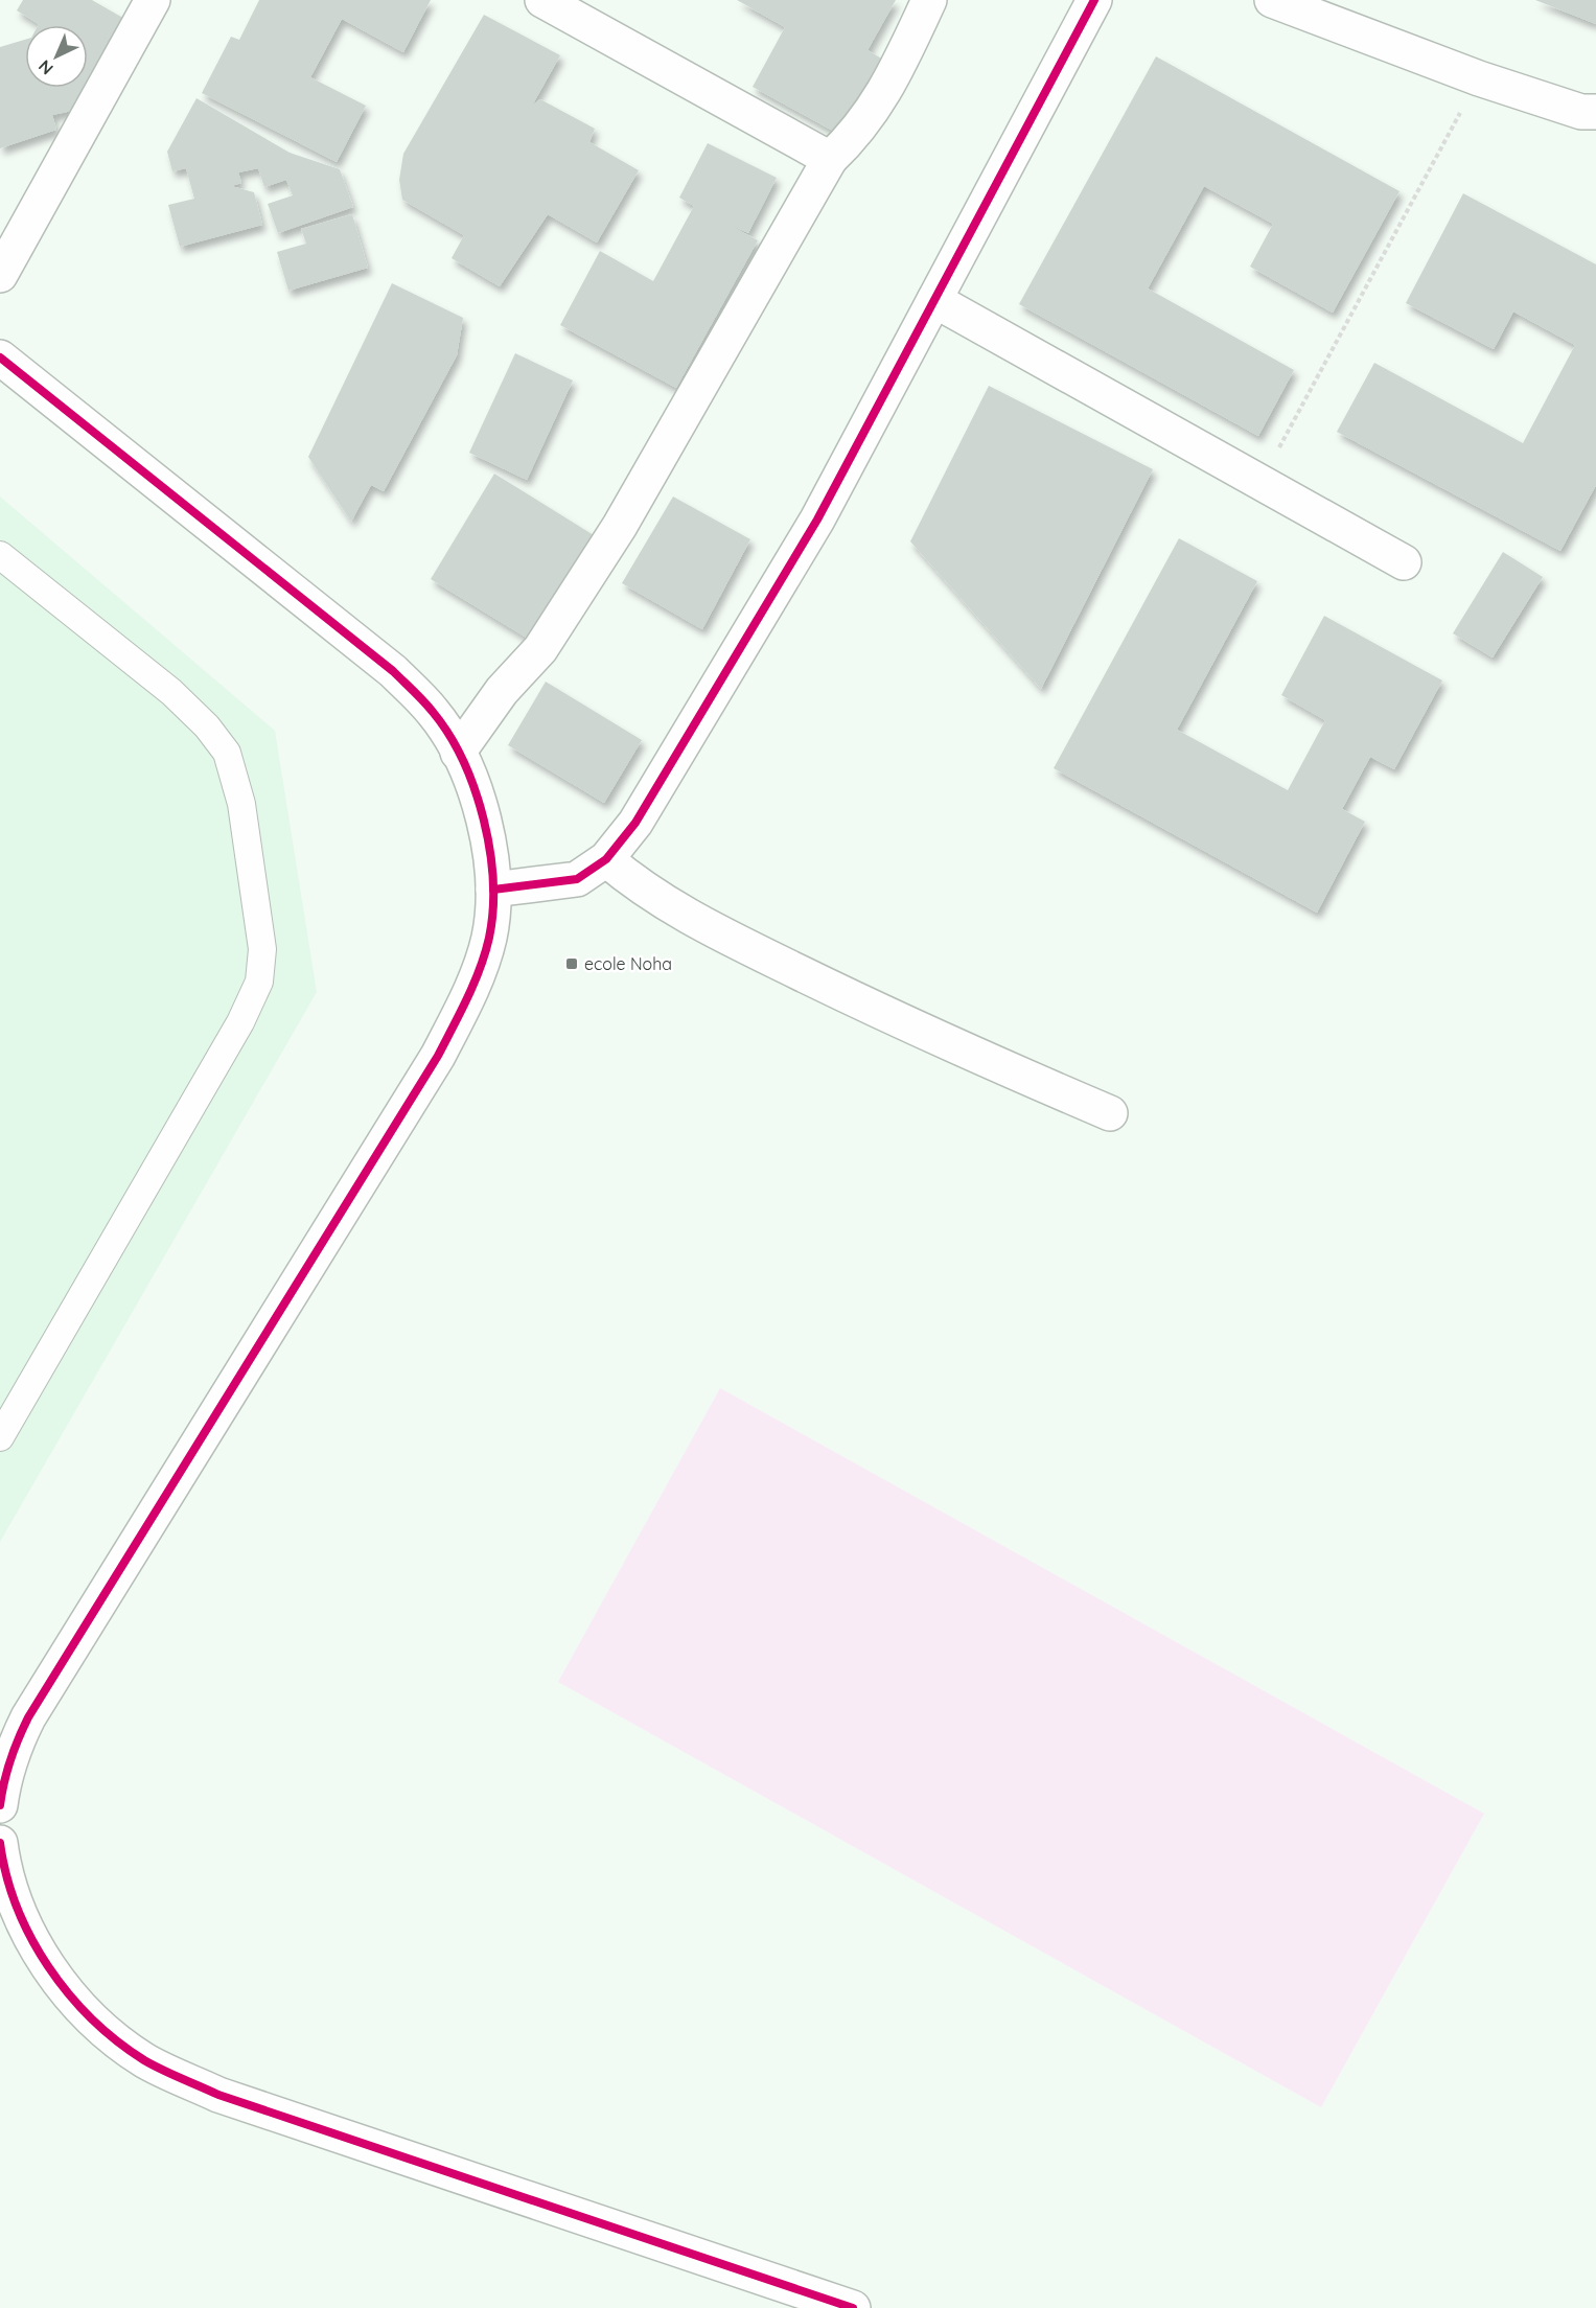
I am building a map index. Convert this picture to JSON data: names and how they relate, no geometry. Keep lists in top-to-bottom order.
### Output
{
  "places": {
    "transit": ["ecole Noha"]
  },
  "north": "bottom left"
}
